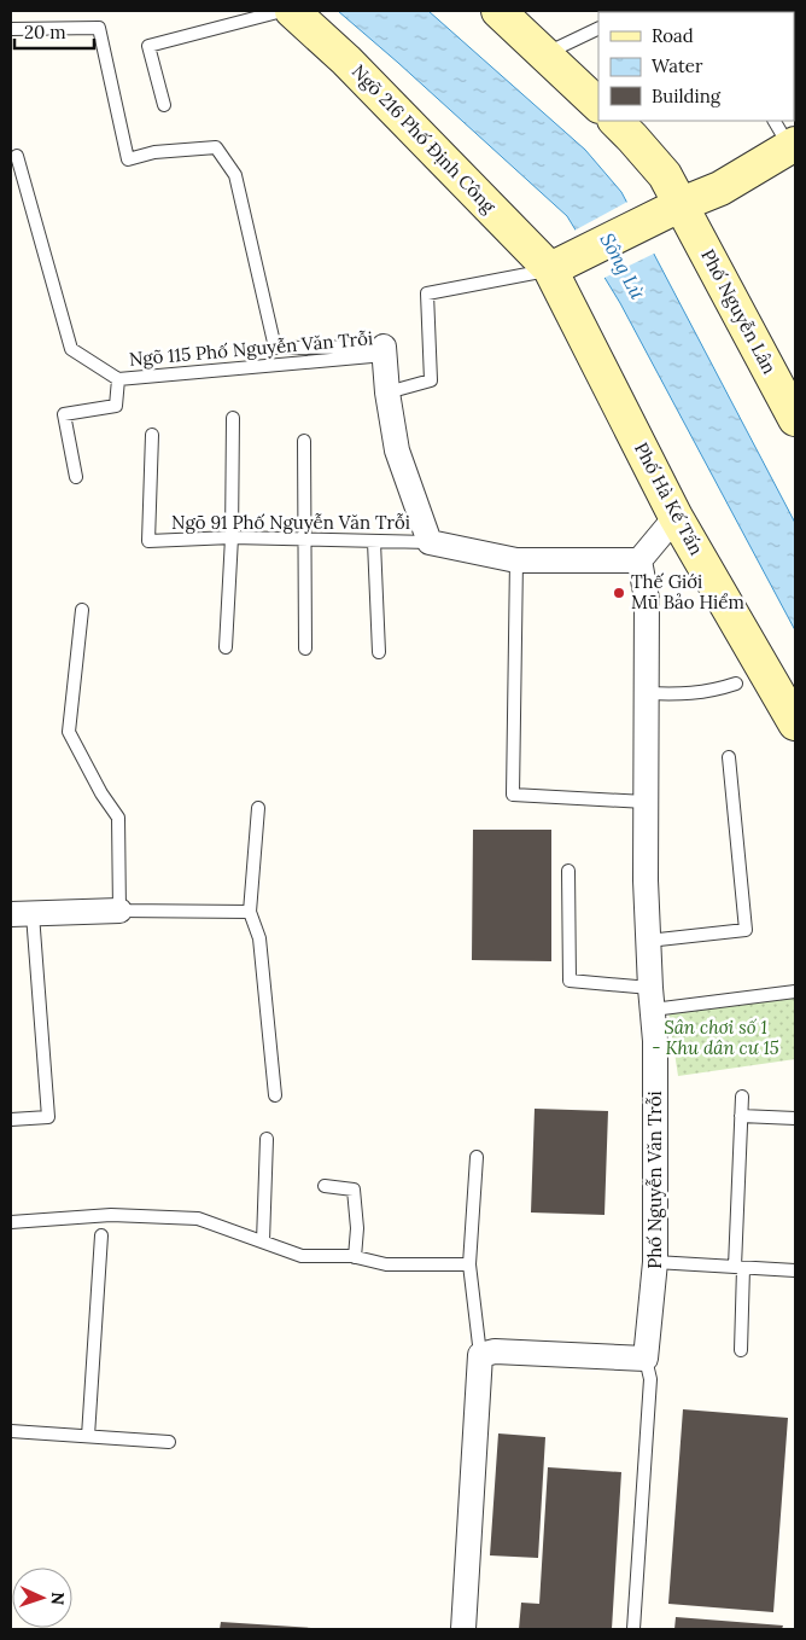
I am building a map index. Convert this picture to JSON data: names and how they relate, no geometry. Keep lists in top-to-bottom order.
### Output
{
  "streets": {
    "main road": ["Ngõ 216 Phố Định Công", "Phố Nguyễn Lân", "Phố Hà Kế Tấn"],
    "street": ["Phố Nguyễn Văn Trỗi"],
    "lane": ["Ngõ 115 Phố Nguyễn Văn Trỗi", "Ngõ 91 Phố Nguyễn Văn Trỗi"]
  },
  "crossings": [
    ["Ngõ 216 Phố Định Công", "Phố Hà Kế Tấn"]
  ],
  "water": ["Sông Lừ"],
  "parks": ["Sân chơi số 1 - Khu dân cư 15"],
  "places": ["Thế Giới Mũ Bảo Hiểm"],
  "legend": ["Road", "Water", "Building"],
  "scale_bar": "20 m",
  "north": "right"
}
